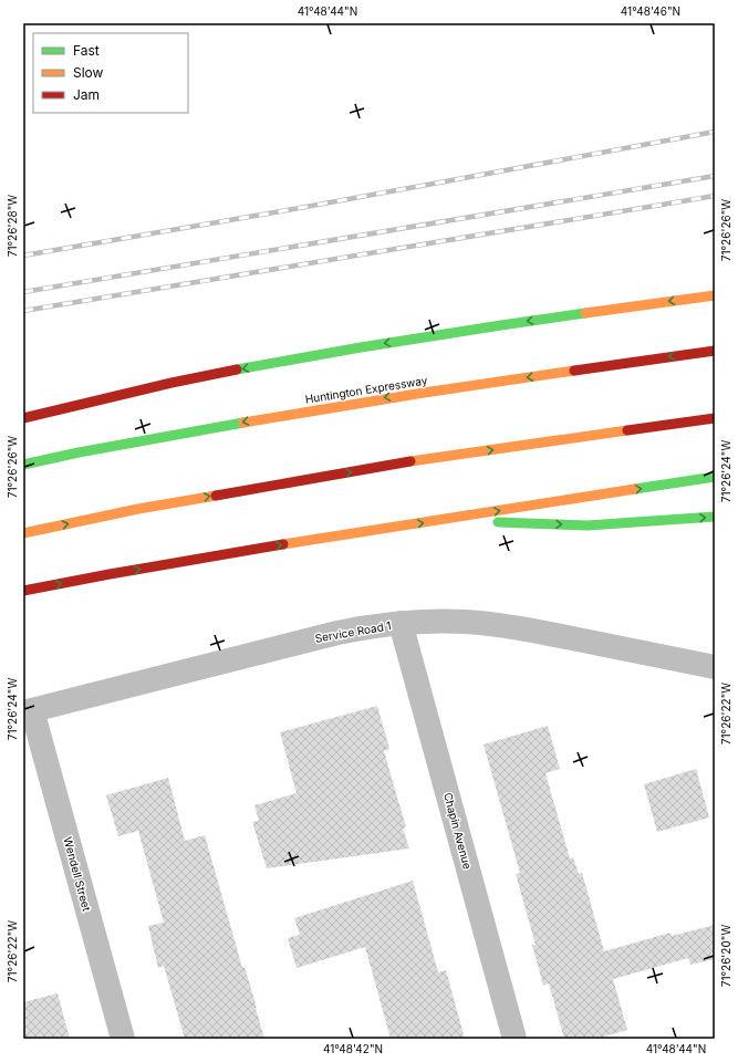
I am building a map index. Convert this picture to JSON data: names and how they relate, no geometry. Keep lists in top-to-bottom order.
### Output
{
  "streets": {
    "highway": ["Huntington Expressway"],
    "street": ["Service Road 1", "Chapin Avenue", "Wendell Street"]
  },
  "crossings": [
    ["Service Road 1", "Chapin Avenue"],
    ["Service Road 1", "Wendell Street"]
  ],
  "legend": ["Fast", "Slow", "Jam"],
  "coordinates": [
    "41°48'44\"N",
    "41°48'46\"N",
    "71°26'28\"W",
    "71°26'26\"W",
    "71°26'24\"W",
    "71°26'22\"W",
    "71°26'20\"W",
    "41°48'42\"N"
  ]
}
